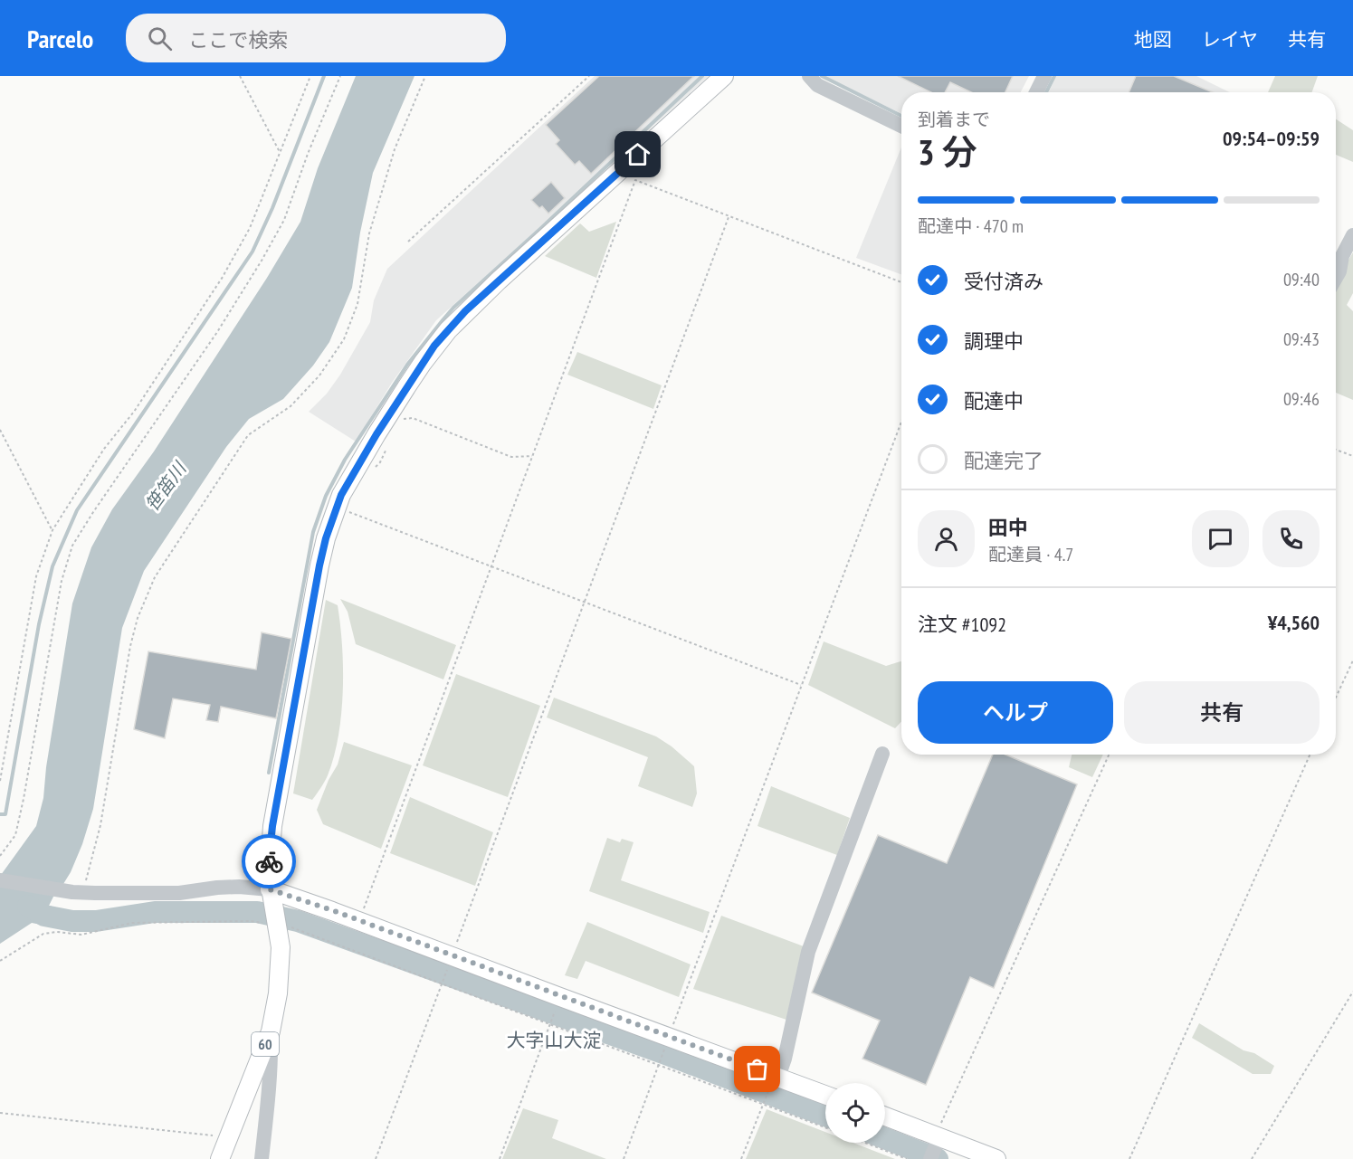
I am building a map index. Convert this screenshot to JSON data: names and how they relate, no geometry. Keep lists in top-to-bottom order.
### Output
{
  "streets": {
    "main road": ["60"]
  },
  "districts": ["大字山大淀"],
  "water": ["笹笛川"],
  "page": {
    "header": "Parcelo",
    "search": "ここで検索",
    "nav": ["地図", "レイヤ", "共有"],
    "heading": ["3 分", "到着まで", "09:54–09:59"],
    "panel": [
      "田中",
      "配達員 · 4.7",
      "注文 #1092",
      "¥4,560"
    ],
    "bar": "配達中 · 470 m",
    "list": [
      ["受付済み", "09:40"],
      ["調理中", "09:43"],
      ["配達中", "09:46"],
      "配達完了"
    ],
    "buttons": ["ヘルプ", "共有"]
  }
}
